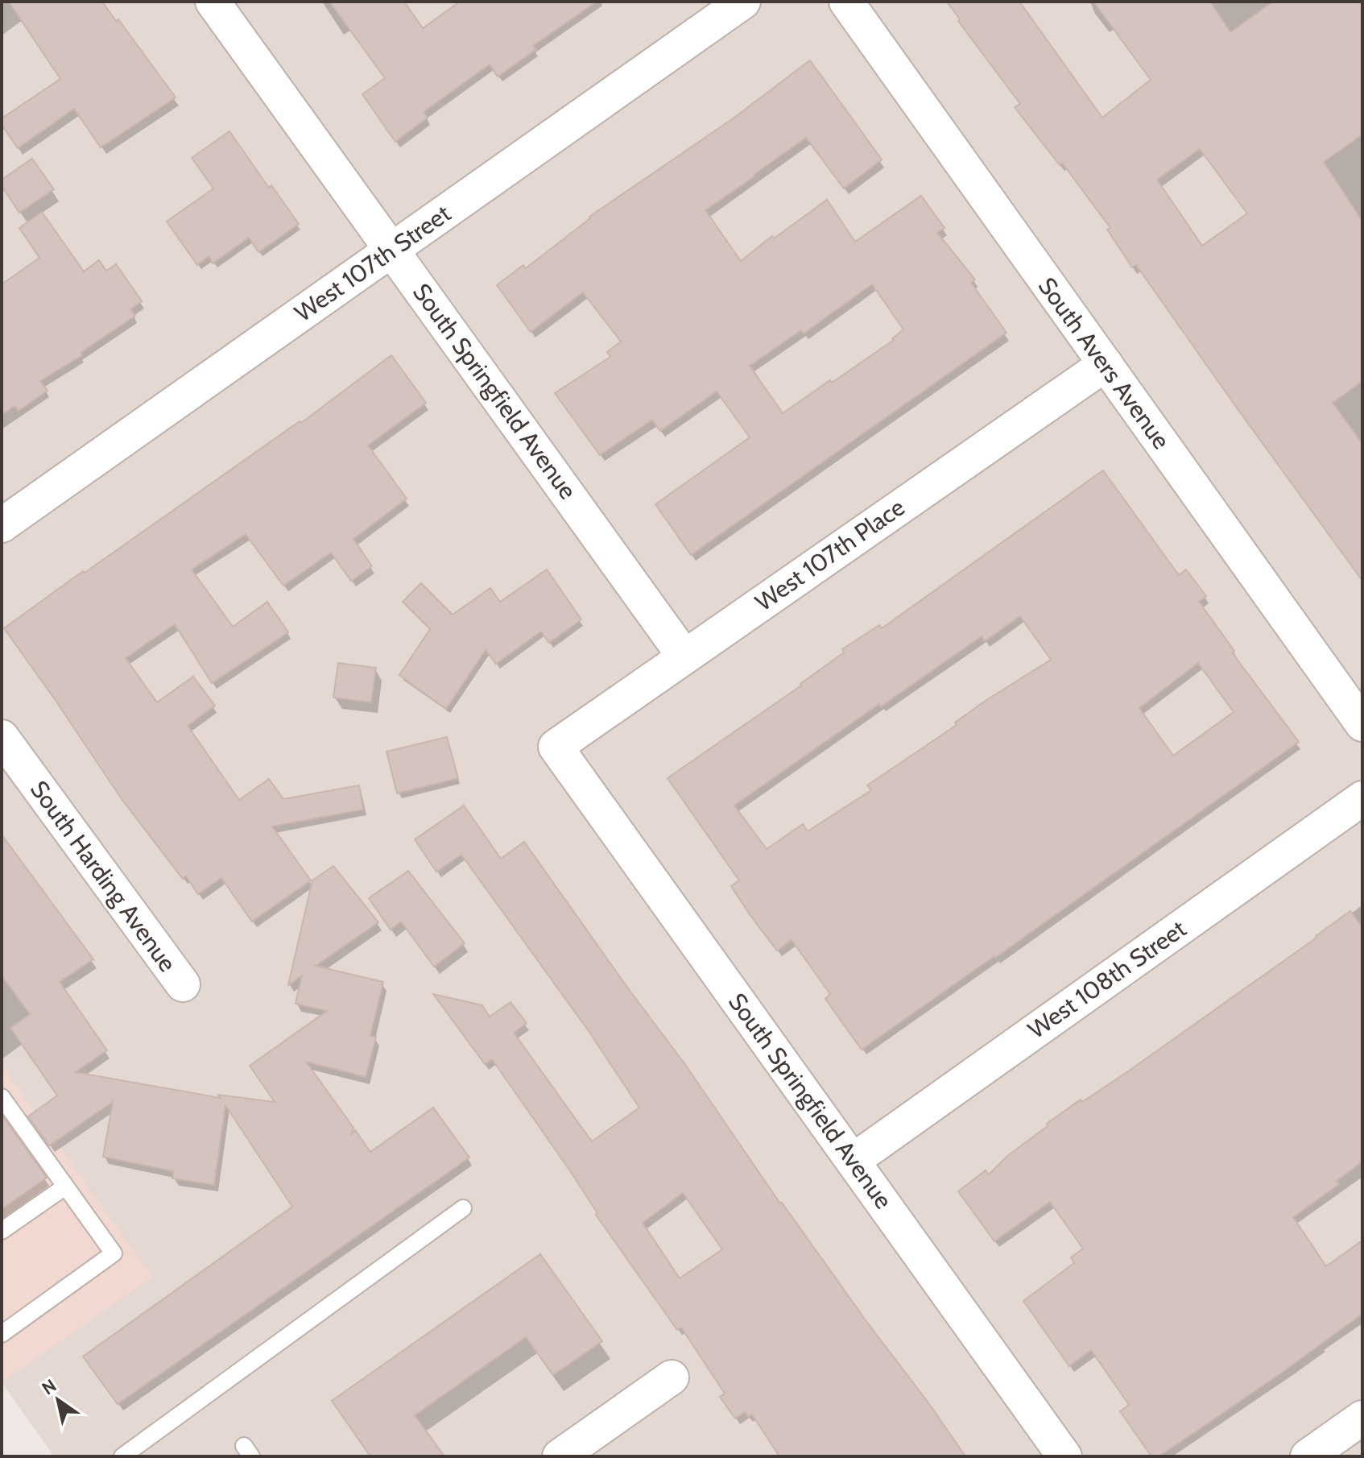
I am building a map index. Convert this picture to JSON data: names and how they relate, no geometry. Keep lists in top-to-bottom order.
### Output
{
  "streets": {
    "street": [
      "West 107th Street",
      "South Avers Avenue",
      "South Springfield Avenue",
      "West 107th Place",
      "South Harding Avenue",
      "West 108th Street"
    ]
  },
  "crossings": [
    ["West 107th Street", "South Springfield Avenue"],
    ["South Avers Avenue", "West 107th Place"],
    ["South Springfield Avenue", "West 107th Place"],
    ["South Springfield Avenue", "West 108th Street"]
  ],
  "north": "top left"
}
